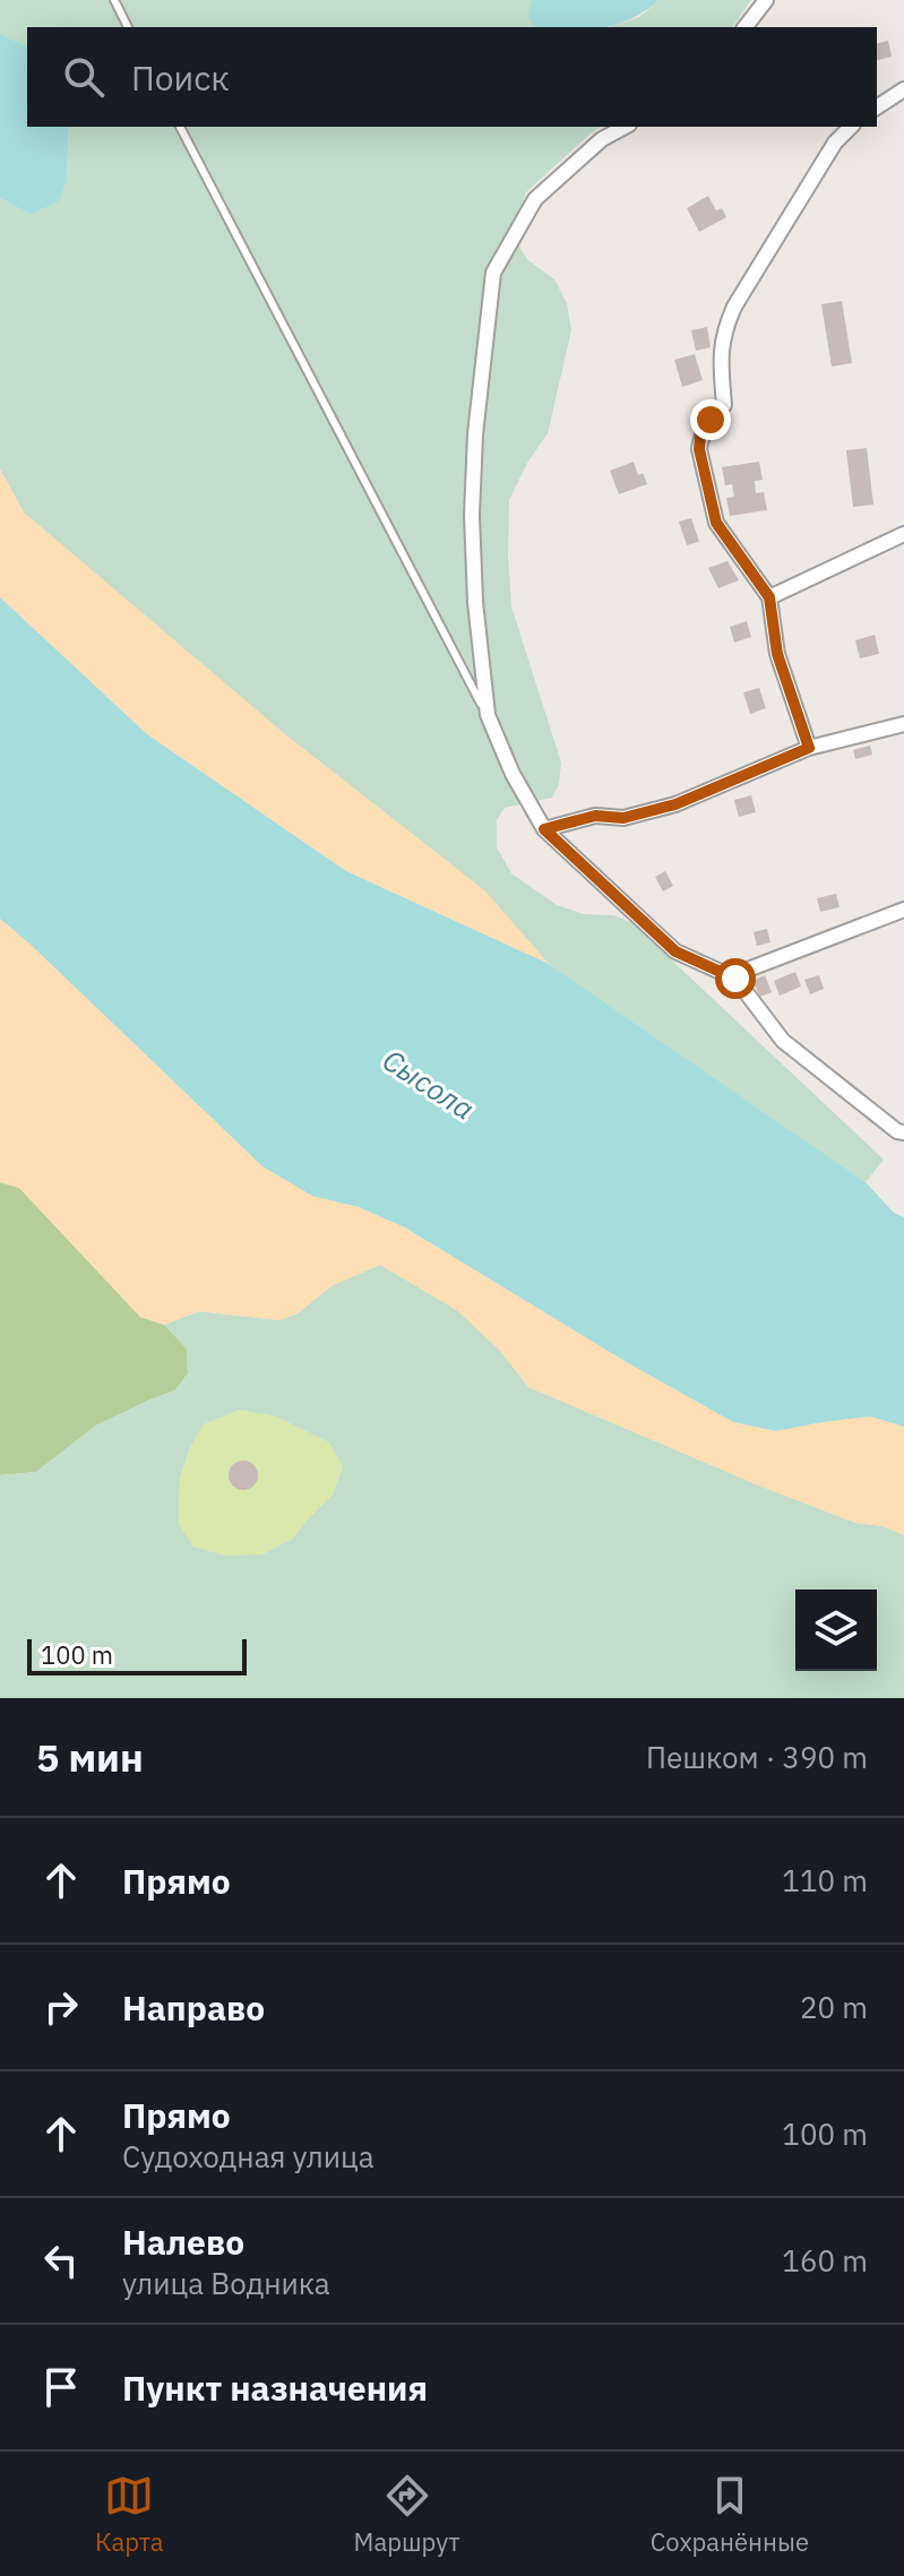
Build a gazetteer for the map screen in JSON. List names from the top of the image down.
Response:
{
  "water": ["Сысола"],
  "scale_bar": "100 m",
  "page": {
    "search": "Поиск",
    "scale": "100 m",
    "heading": ["5 мин", "Пешком · 390 m"],
    "list": [
      ["Прямо", "110 m"],
      ["Направо", "20 m"],
      ["Прямо", "Судоходная улица", "100 m"],
      ["Налево", "улица Водника", "160 m"],
      "Пункт назначения"
    ],
    "nav": ["Карта", "Маршрут", "Сохранённые"]
  }
}
